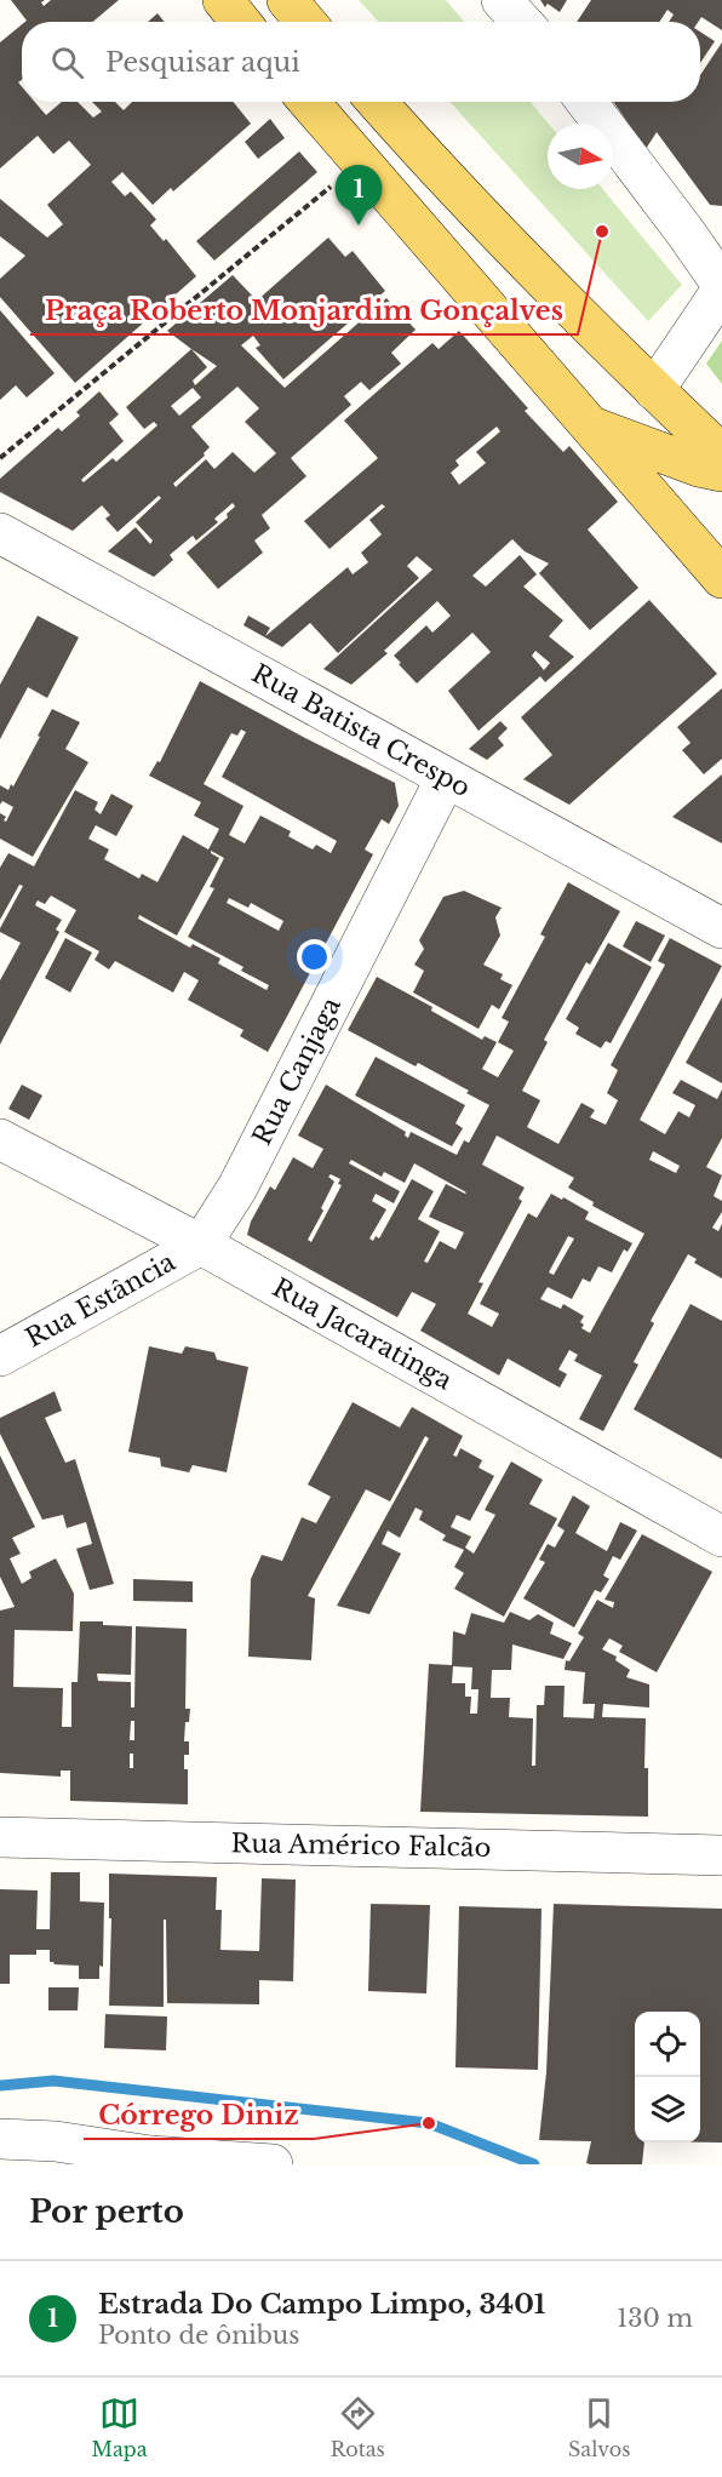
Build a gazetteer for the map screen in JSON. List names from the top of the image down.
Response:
{
  "streets": {
    "street": [
      "Rua Batista Crespo",
      "Rua Canjaga",
      "Rua Estância",
      "Rua Jacaratinga",
      "Rua Américo Falcão"
    ]
  },
  "crossings": [
    ["Rua Batista Crespo", "Rua Canjaga"],
    ["Rua Canjaga", "Rua Estância"],
    ["Rua Canjaga", "Rua Jacaratinga"],
    ["Rua Estância", "Rua Jacaratinga"]
  ],
  "places": ["Praça Roberto Monjardim Gonçalves", "Córrego Diniz"],
  "north": "right",
  "page": {
    "search": "Pesquisar aqui",
    "pins": "1",
    "heading": "Por perto",
    "list": [
      {
        "mark": "1",
        "name": "Estrada Do Campo Limpo, 3401",
        "note": "Ponto de ônibus",
        "value": "130 m"
      }
    ],
    "nav": ["Mapa", "Rotas", "Salvos"]
  }
}
